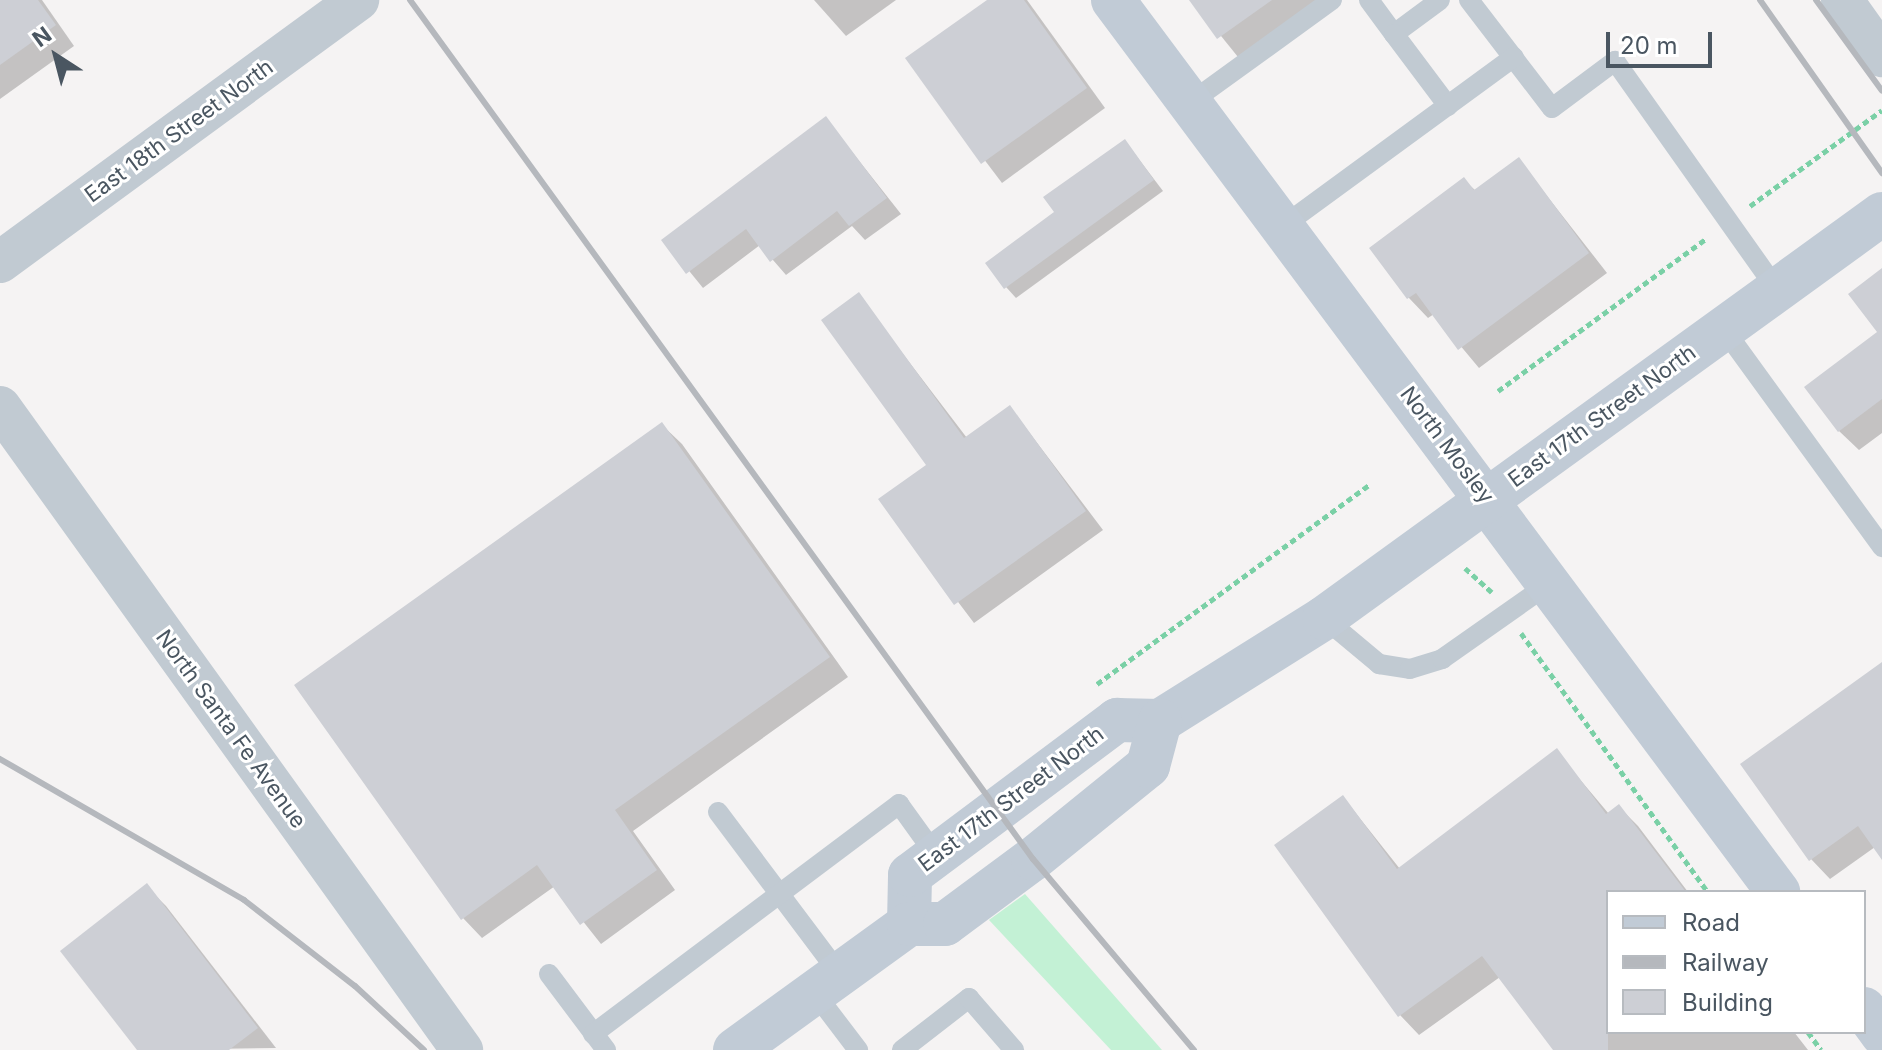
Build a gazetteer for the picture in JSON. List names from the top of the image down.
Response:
{
  "streets": {
    "street": [
      "East 18th Street North",
      "East 17th Street North",
      "North Mosley",
      "North Santa Fe Avenue"
    ]
  },
  "crossings": [
    ["East 17th Street North", "North Mosley"]
  ],
  "legend": ["Road", "Railway", "Building"],
  "scale_bar": "20 m",
  "north": "top left"
}
